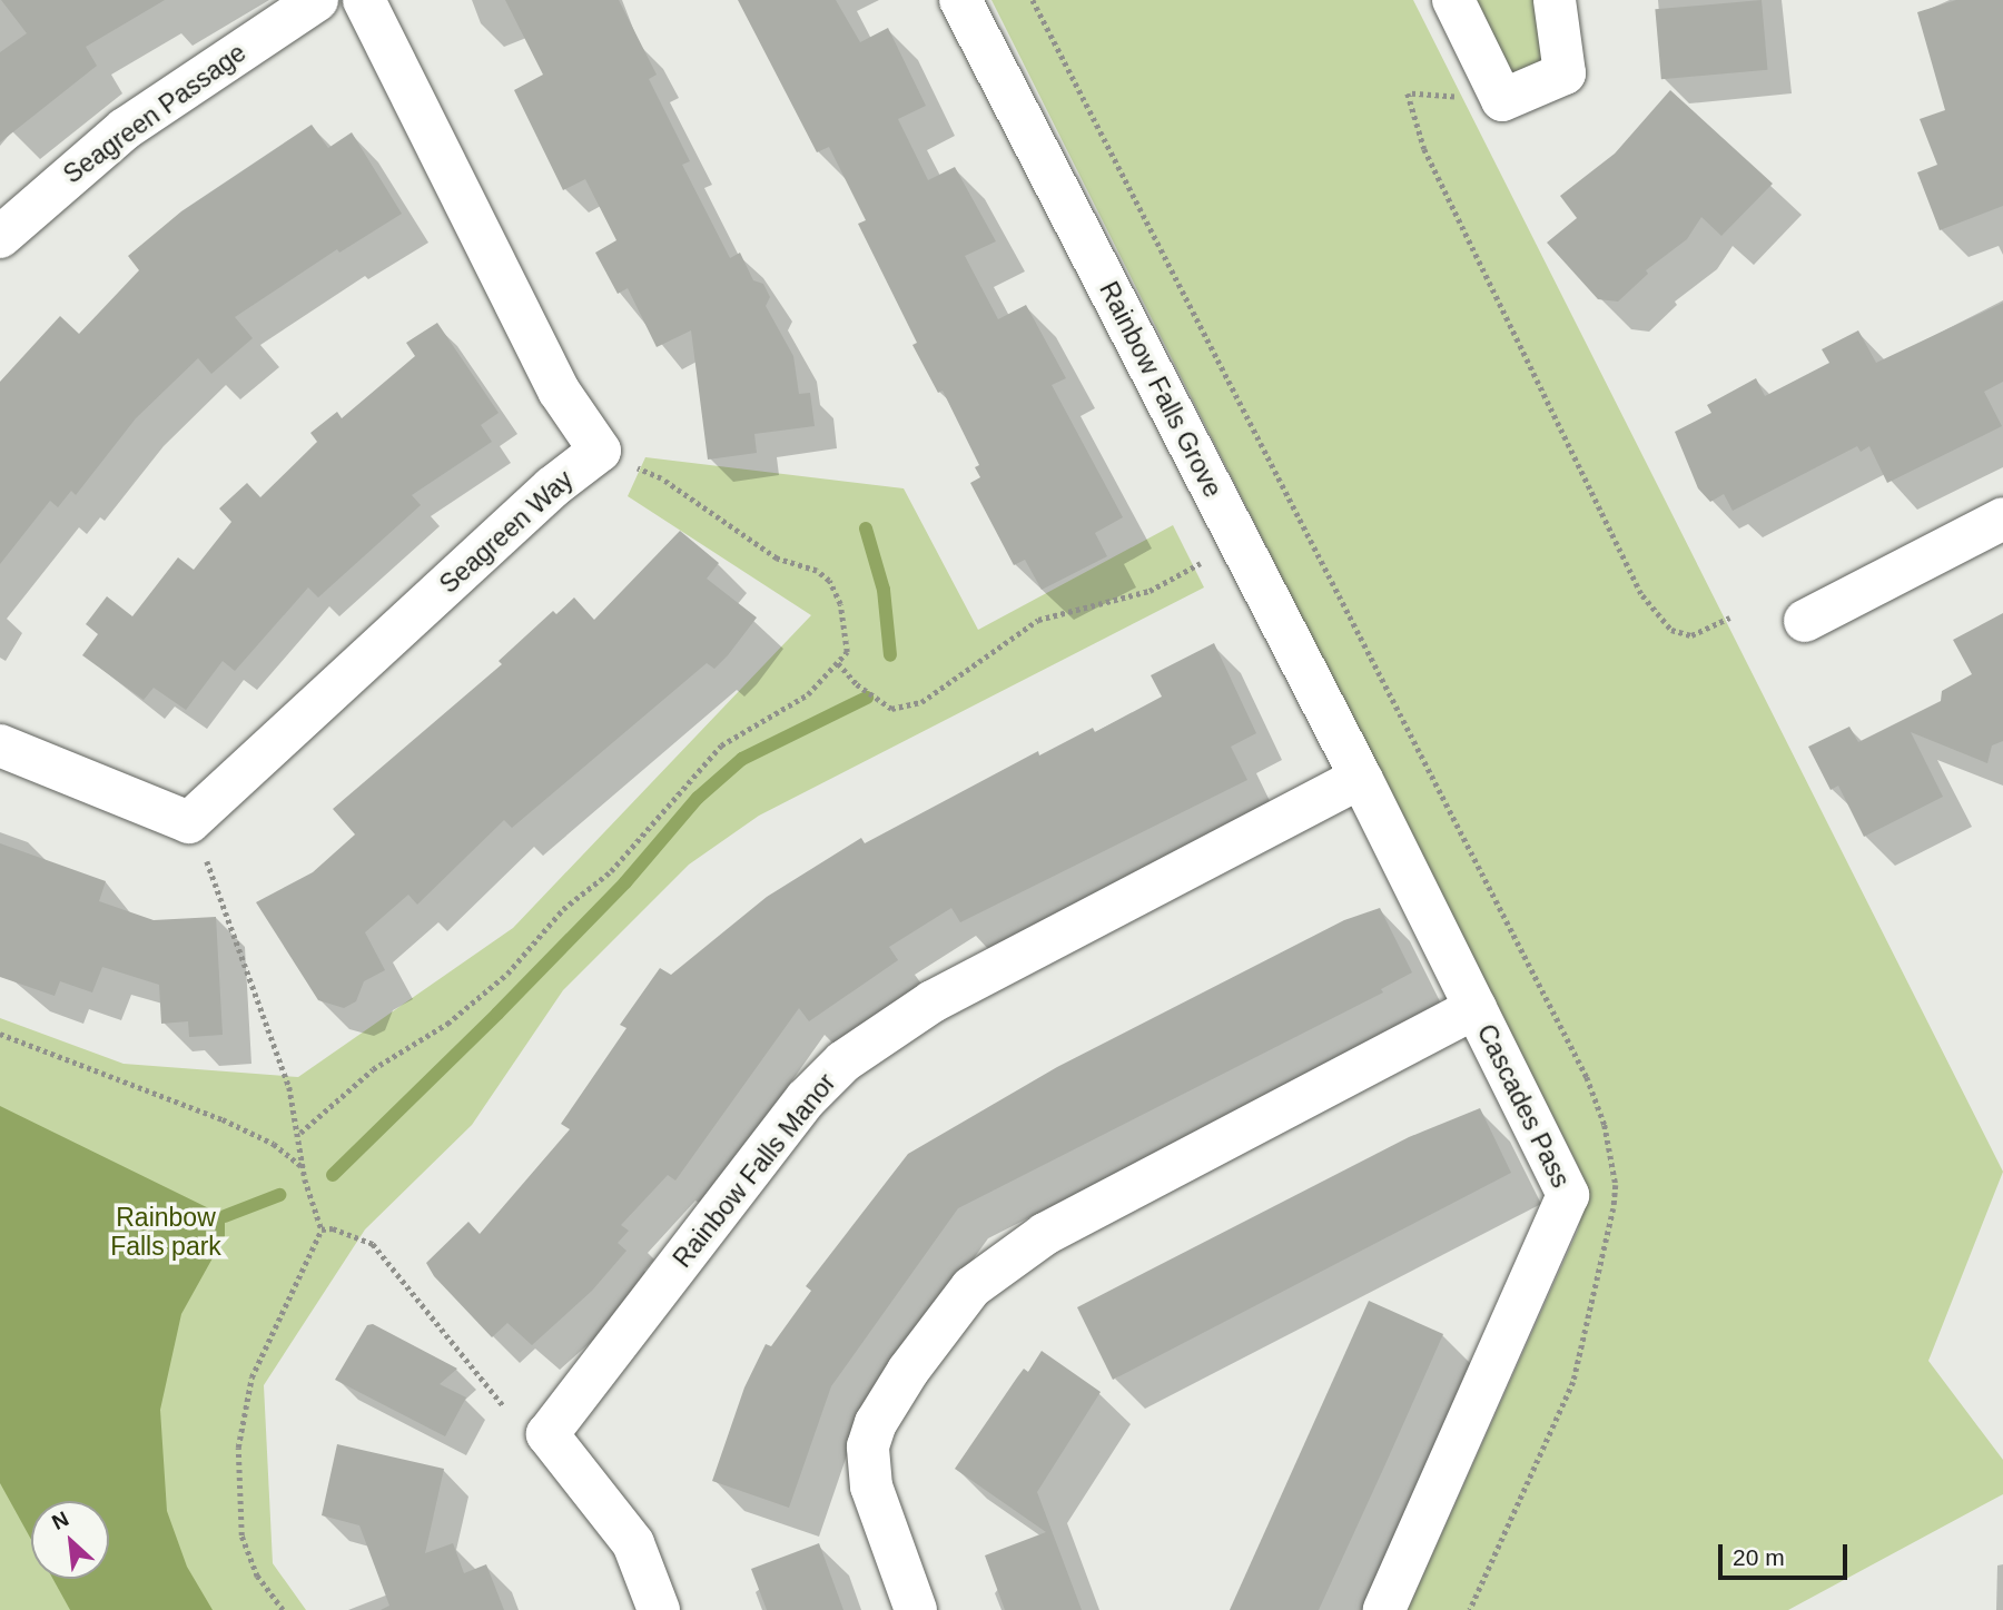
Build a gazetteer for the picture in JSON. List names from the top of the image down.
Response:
{
  "streets": {
    "street": [
      "Seagreen Passage",
      "Rainbow Falls Grove",
      "Seagreen Way",
      "Cascades Pass",
      "Rainbow Falls Manor"
    ]
  },
  "crossings": [
    ["Rainbow Falls Grove", "Cascades Pass"],
    ["Rainbow Falls Grove", "Rainbow Falls Manor"],
    ["Cascades Pass", "Rainbow Falls Manor"]
  ],
  "parks": ["Rainbow Falls park"],
  "scale_bar": "20 m",
  "north": "top left"
}
